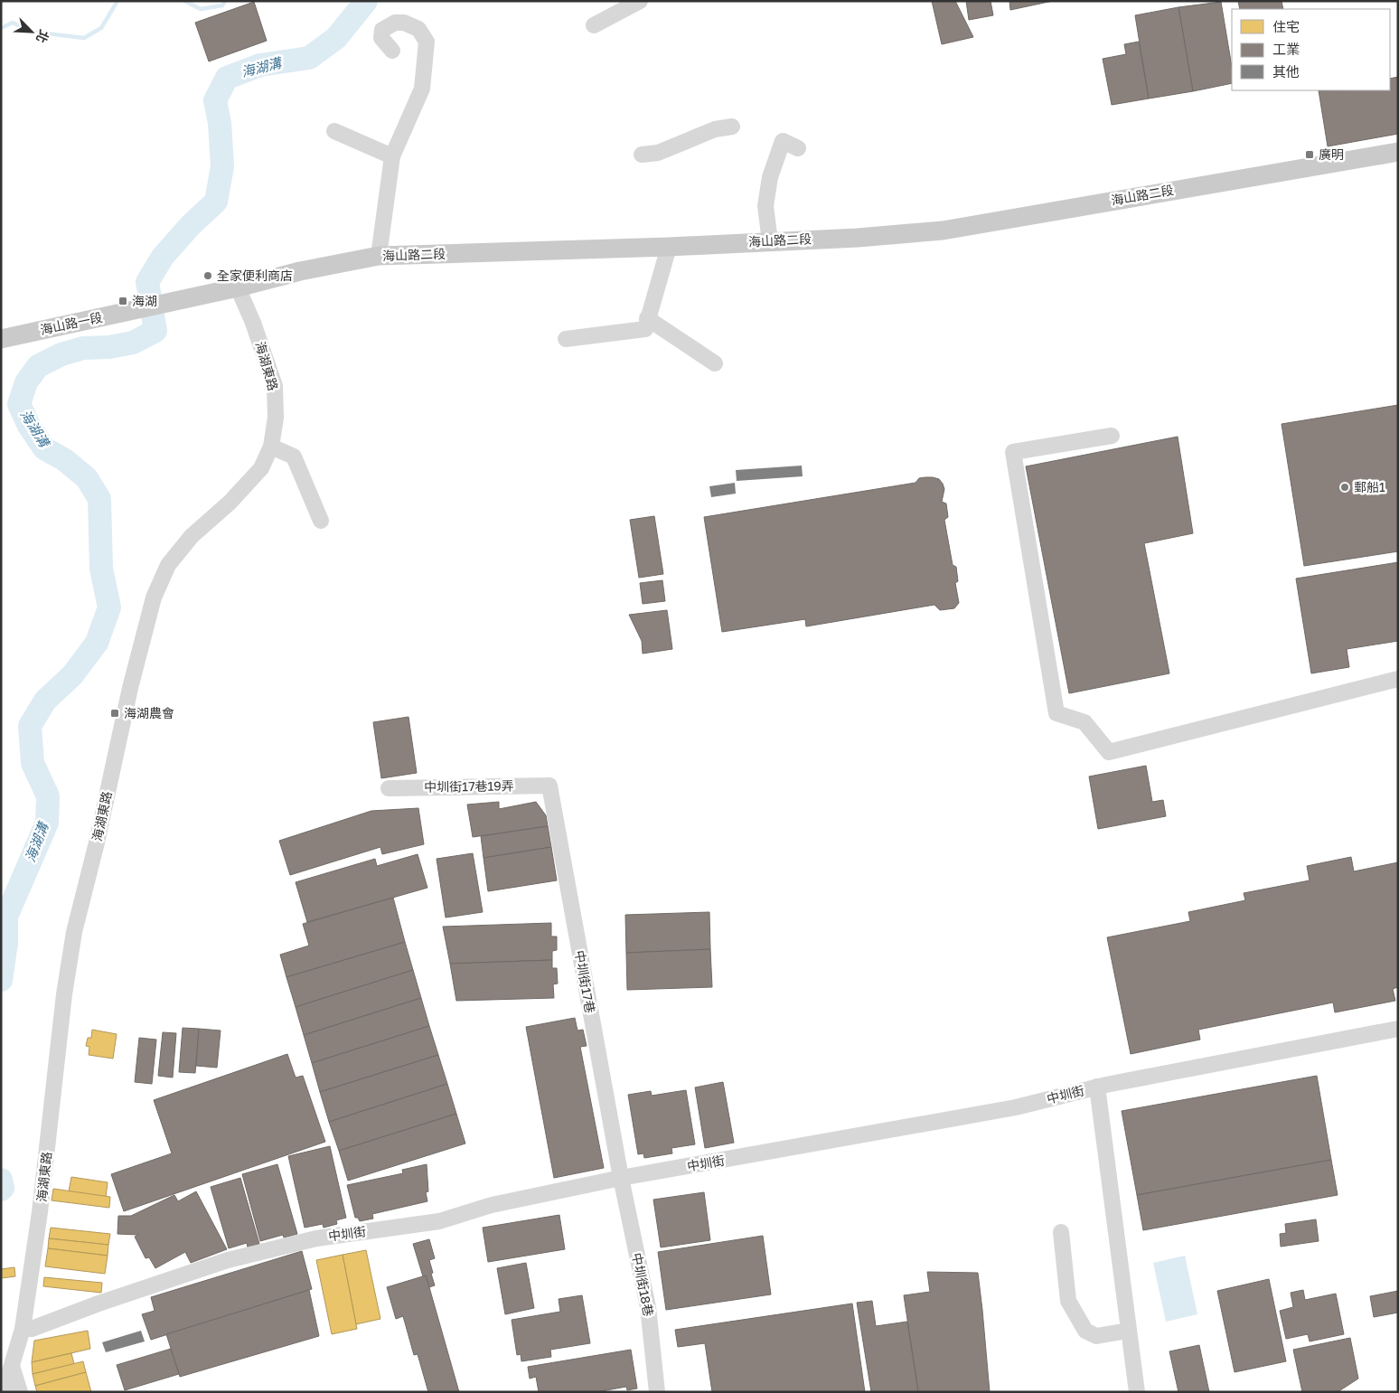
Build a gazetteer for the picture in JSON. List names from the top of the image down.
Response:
{
  "streets": {
    "main road": ["海山路二段", "海山路一段"],
    "street": [
      "海湖東路",
      "中圳街17巷19弄",
      "中圳街17巷",
      "中圳街",
      "中圳街18巷"
    ]
  },
  "crossings": [
    ["海山路二段", "海山路一段"],
    ["海山路二段", "海湖東路"],
    ["海湖東路", "中圳街"],
    ["中圳街17巷19弄", "中圳街17巷"],
    ["中圳街17巷", "中圳街"],
    ["中圳街17巷", "中圳街18巷"],
    ["中圳街", "中圳街18巷"]
  ],
  "water": ["海湖溝"],
  "places": {
    "transit": ["廣明", "海湖", "海湖農會"],
    "other": ["全家便利商店", "郵船1"]
  },
  "legend": ["住宅", "工業", "其他"],
  "north": "bottom right"
}
